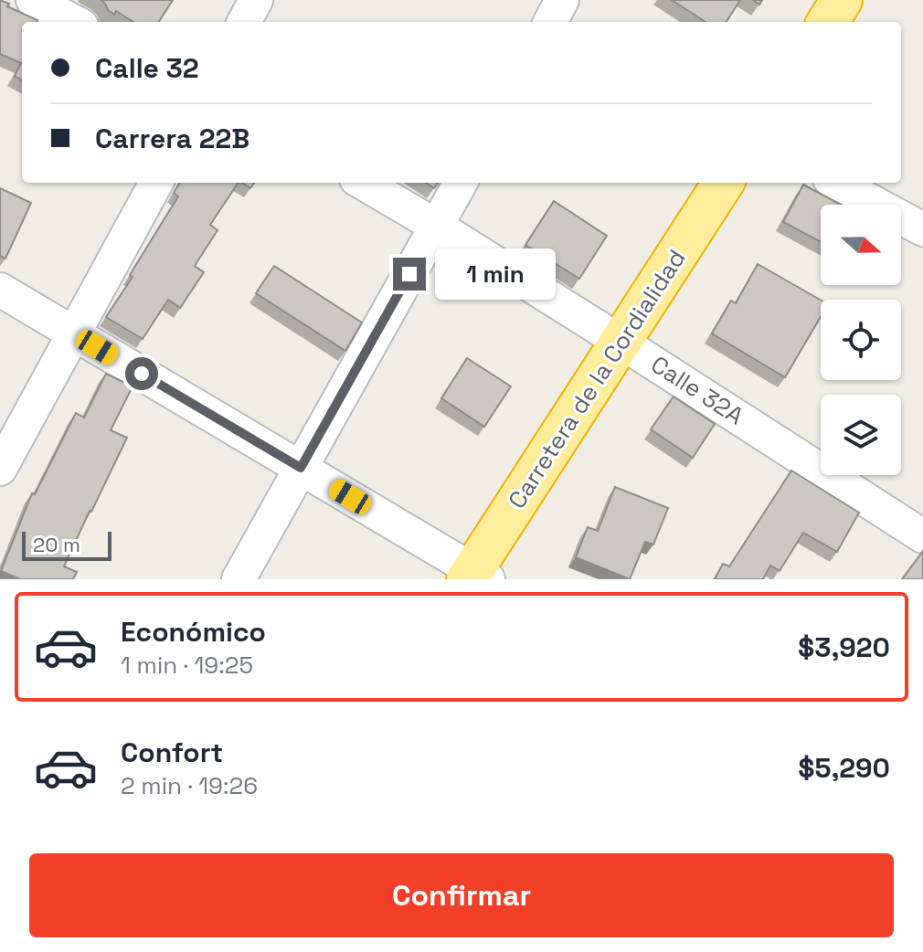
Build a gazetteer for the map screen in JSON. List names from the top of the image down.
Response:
{
  "streets": {
    "highway": ["Carretera de la Cordialidad"],
    "street": ["Calle 32A"]
  },
  "crossings": [
    ["Carretera de la Cordialidad", "Calle 32A"]
  ],
  "scale_bar": "20 m",
  "north": "right",
  "page": {
    "banner": ["Calle 32", "Carrera 22B"],
    "bubble": "1 min",
    "scale": "20 m",
    "list": [
      {
        "name": "Económico",
        "note": "1 min · 19:25",
        "value": "$3,920"
      },
      {
        "name": "Confort",
        "note": "2 min · 19:26",
        "value": "$5,290"
      }
    ],
    "buttons": "Confirmar"
  }
}
